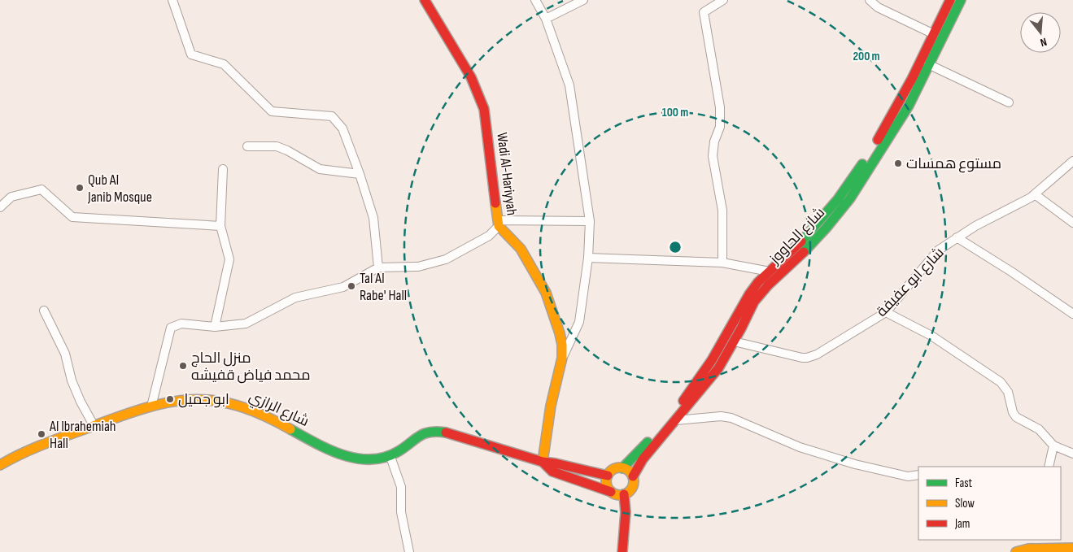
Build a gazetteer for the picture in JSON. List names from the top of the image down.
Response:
{
  "streets": {
    "main road": ["Wadi Al-Hariyyah", "شارع الحاووز", "شارع الرازي"],
    "street": ["شارع ابو عفيفة"]
  },
  "crossings": [
    ["Wadi Al-Hariyyah", "شارع الرازي"],
    ["شارع الحاووز", "شارع ابو عفيفة"],
    ["شارع الحاووز", "شارع الرازي"]
  ],
  "places": [
    "مستوع همسات",
    "Qub Al Janib Mosque",
    "Tal Al Rabe' Hall",
    "منزل الحاج محمد فياض قفيشه",
    "ابو جميل",
    "Al Ibrahemiah Hall"
  ],
  "legend": ["Fast", "Slow", "Jam"],
  "north": "bottom",
  "rings": ["200 m", "100 m"]
}
